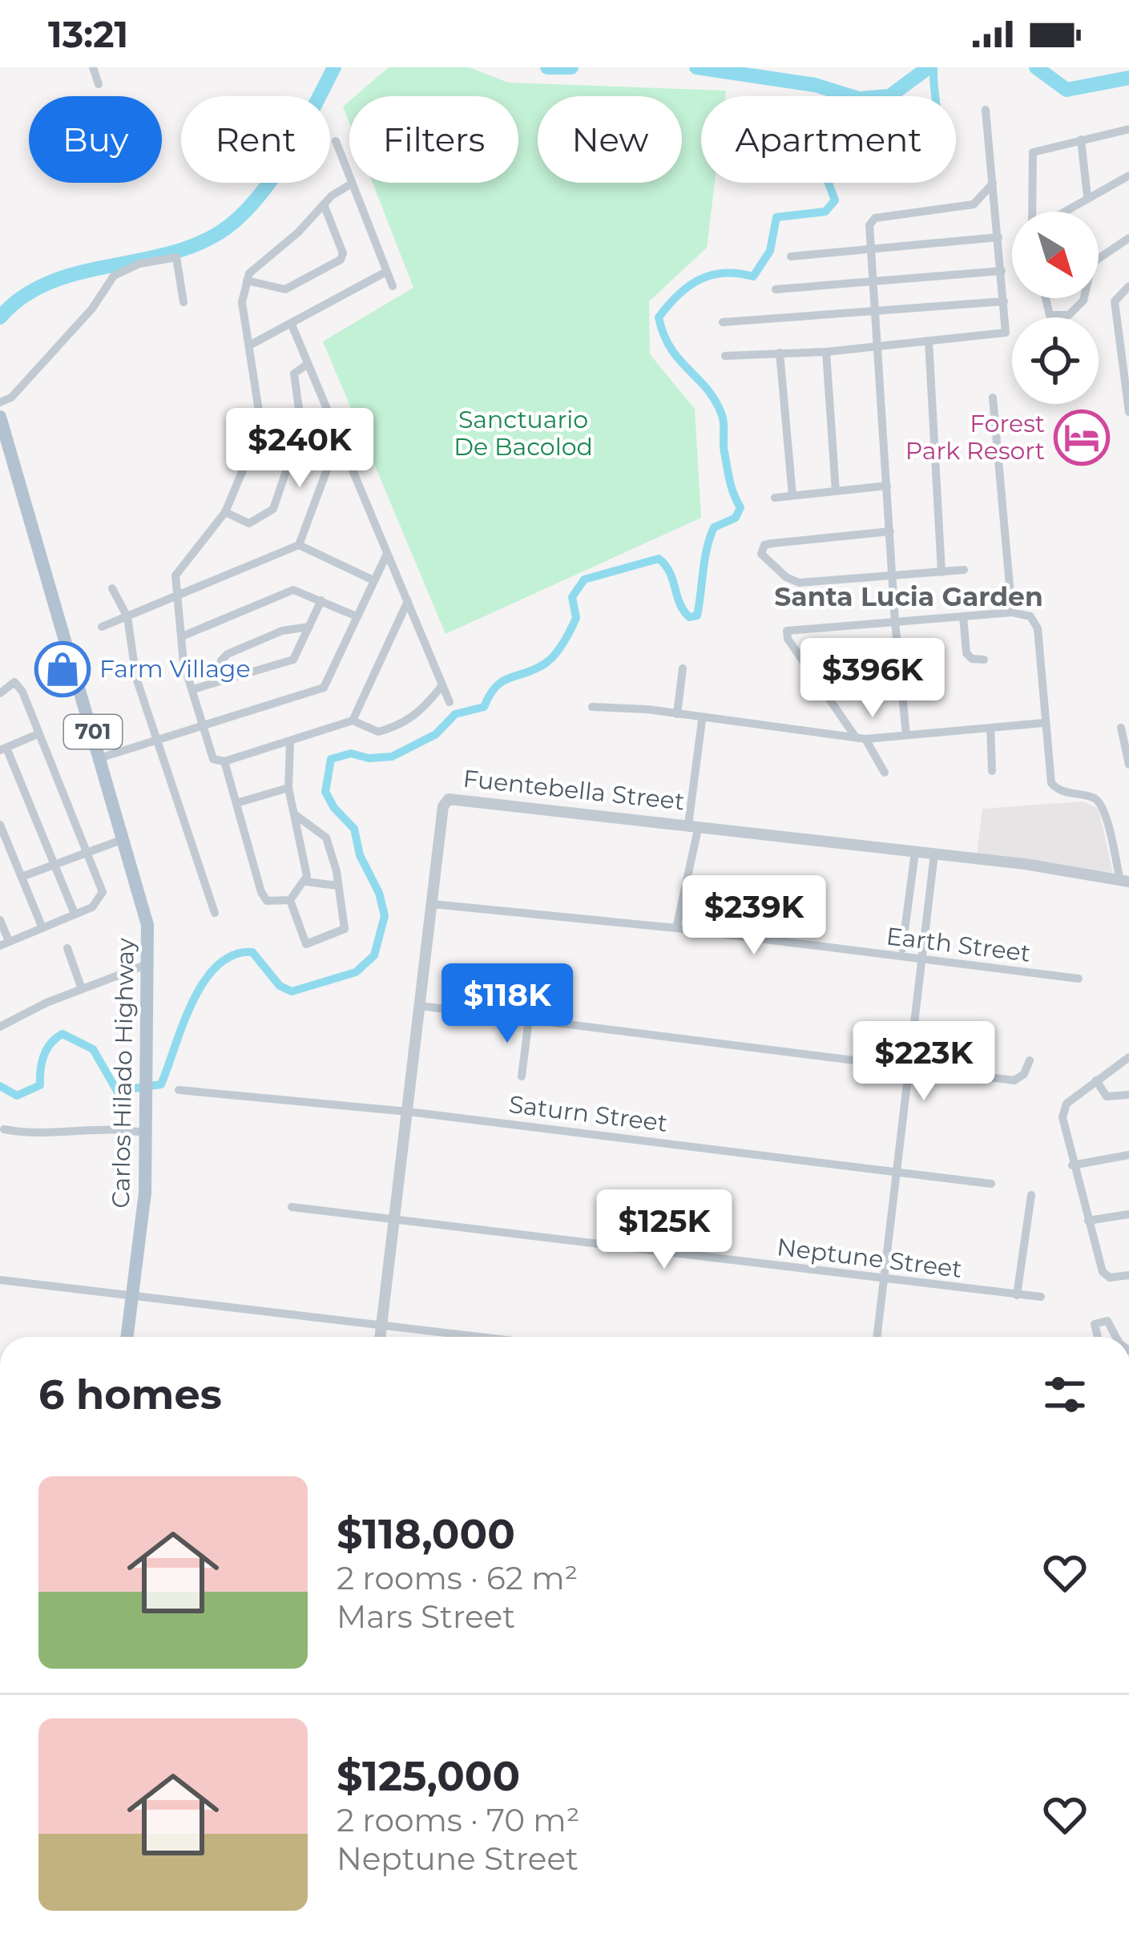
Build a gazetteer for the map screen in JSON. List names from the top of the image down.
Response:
{
  "streets": {
    "main road": ["701", "Carlos Hilado Highway"],
    "street": [
      "Fuentebella Street",
      "Earth Street",
      "Saturn Street",
      "Neptune Street"
    ]
  },
  "crossings": [
    ["Fuentebella Street", "Earth Street"],
    ["Fuentebella Street", "Saturn Street"],
    ["Fuentebella Street", "Neptune Street"]
  ],
  "districts": ["Santa Lucia Garden"],
  "parks": ["Sanctuario De Bacolod"],
  "places": {
    "hotel": ["Forest Park Resort"],
    "shop": ["Farm Village"]
  },
  "north": "bottom right",
  "page": {
    "status": "13:21",
    "chip": [
      "Buy",
      "Rent",
      "Filters",
      "New",
      "Apartment"
    ],
    "price": [
      "$240K",
      "$396K",
      "$239K",
      "$118K",
      "$223K",
      "$125K"
    ],
    "heading": "6 homes",
    "list": [
      {
        "name": "$118,000",
        "note": "2 rooms · 62 m² · Mars Street"
      },
      {
        "name": "$125,000",
        "note": "2 rooms · 70 m² · Neptune Street"
      }
    ]
  }
}
